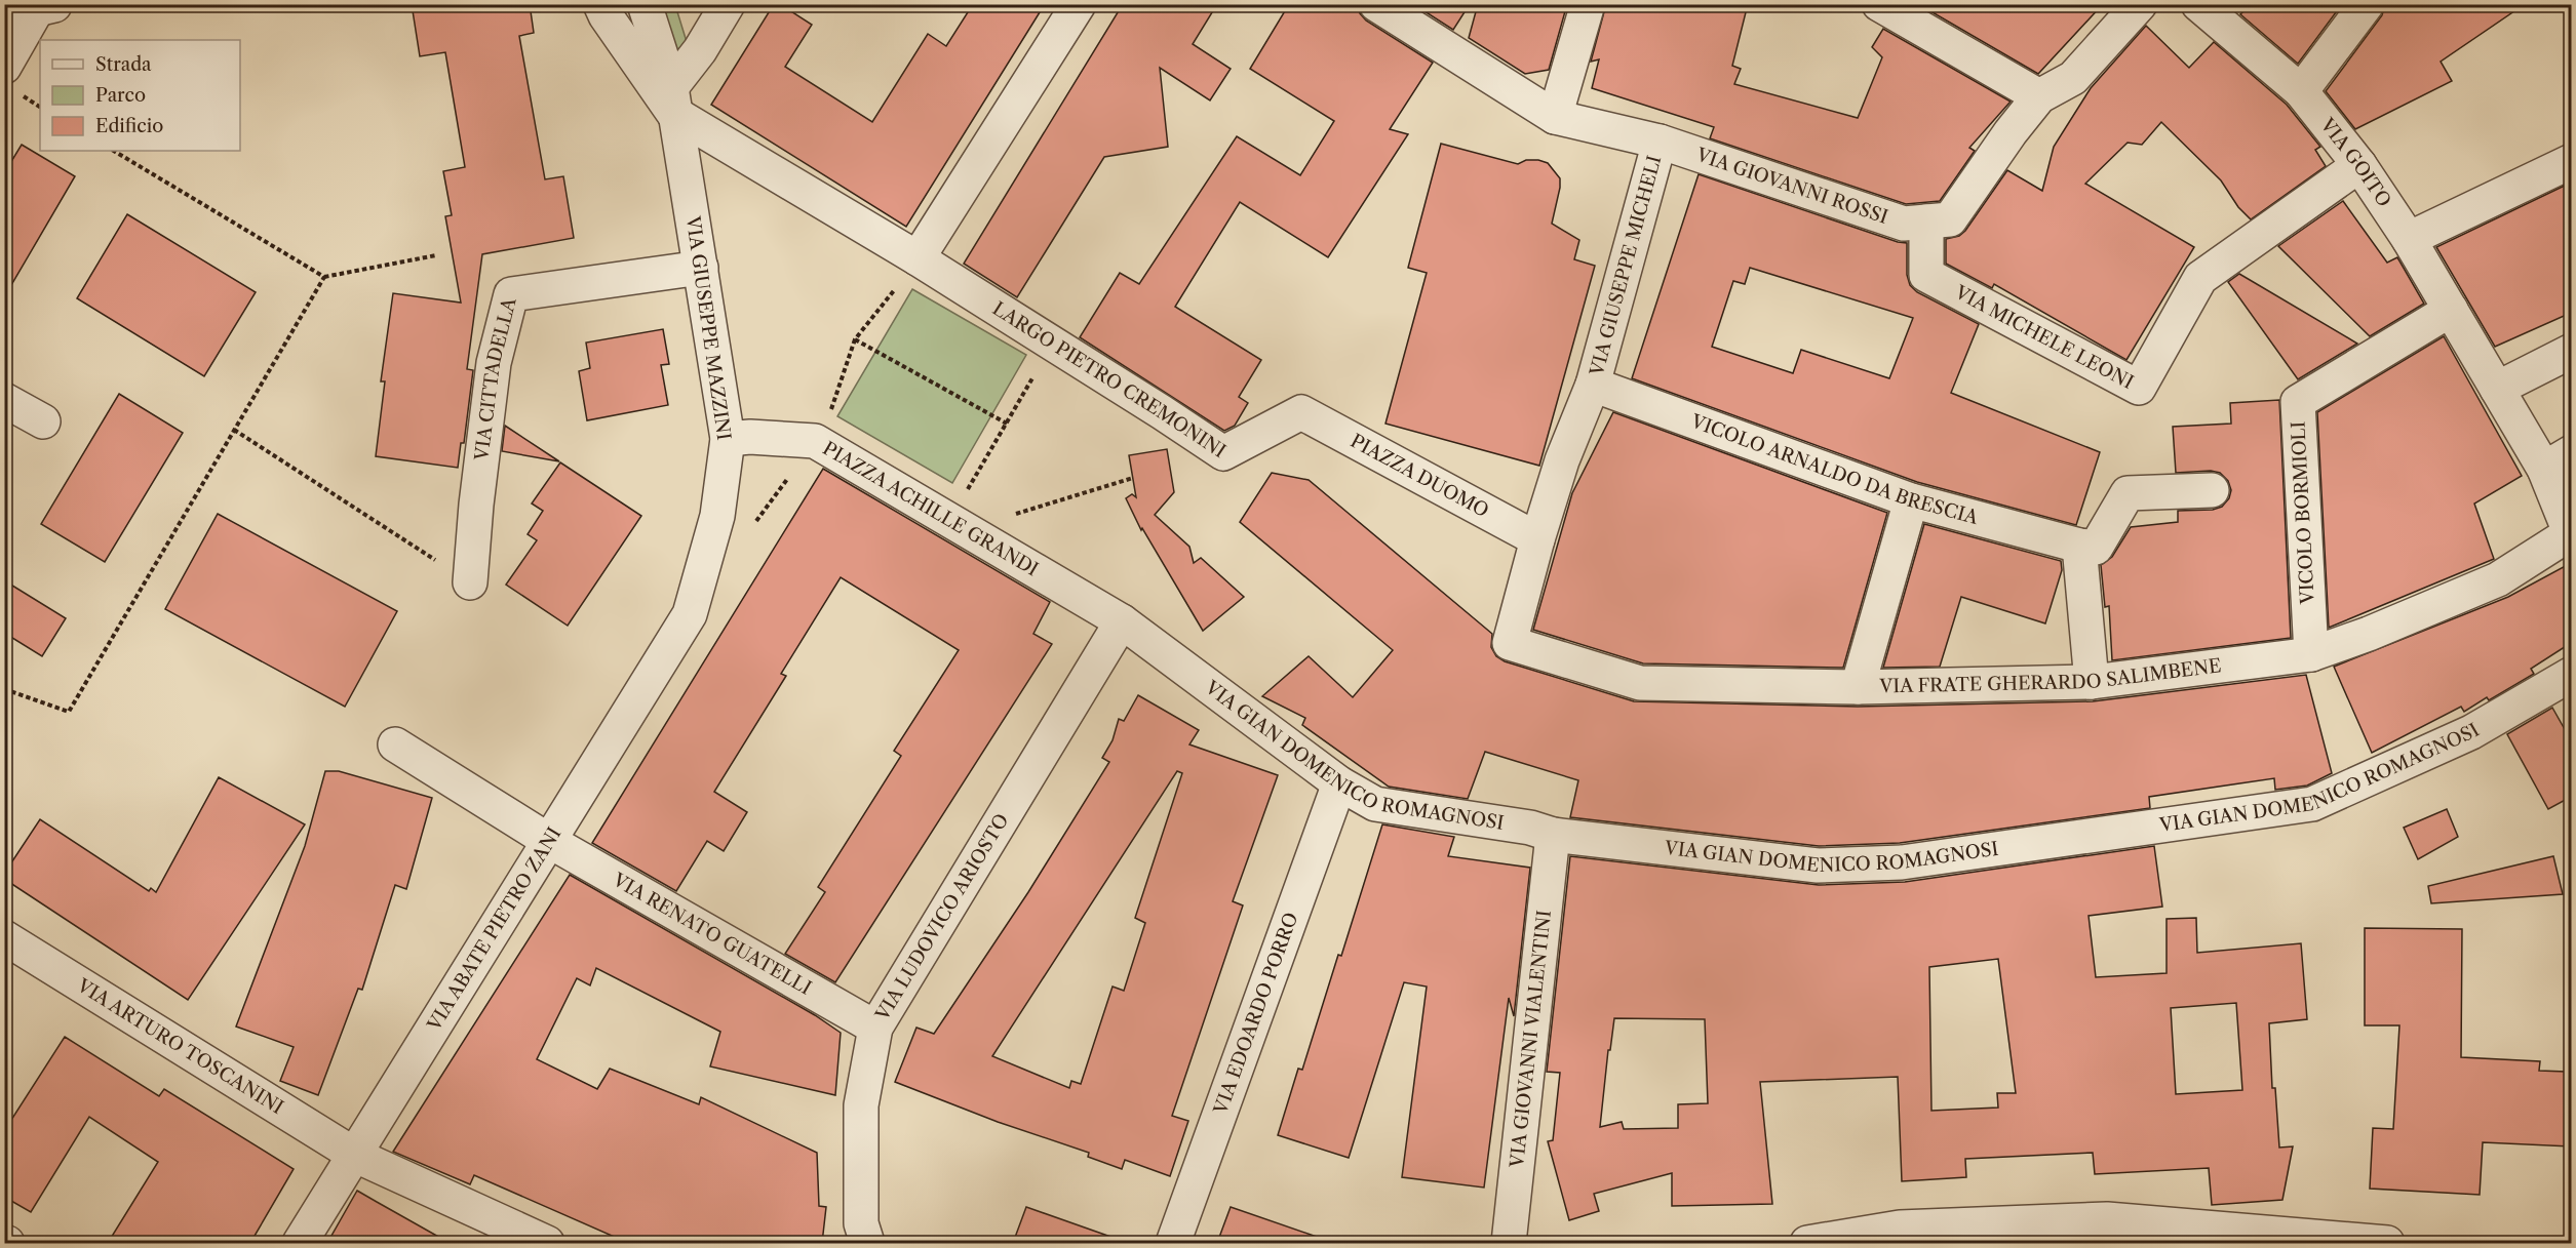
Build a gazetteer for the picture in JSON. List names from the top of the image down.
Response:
{
  "streets": {
    "street": [
      "VIA GOITO",
      "VIA GIOVANNI ROSSI",
      "VIA GIUSEPPE MICHELI",
      "VIA GIUSEPPE MAZZINI",
      "VIA MICHELE LEONI",
      "LARGO PIETRO CREMONINI",
      "VIA CITTADELLA",
      "VICOLO ARNALDO DA BRESCIA",
      "PIAZZA DUOMO",
      "PIAZZA ACHILLE GRANDI",
      "VICOLO BORMIOLI",
      "VIA FRATE GHERARDO SALIMBENE",
      "VIA GIAN DOMENICO ROMAGNOSI",
      "VIA LUDOVICO ARIOSTO",
      "VIA ABATE PIETRO ZANI",
      "VIA RENATO GUATELLI",
      "VIA EDOARDO PORRO",
      "VIA GIOVANNI VIALENTINI",
      "VIA ARTURO TOSCANINI"
    ]
  },
  "crossings": [
    ["VIA GOITO", "VIA MICHELE LEONI"],
    ["VIA GOITO", "VICOLO BORMIOLI"],
    ["VIA GOITO", "VIA FRATE GHERARDO SALIMBENE"],
    ["VIA GIOVANNI ROSSI", "VIA GIUSEPPE MICHELI"],
    ["VIA GIOVANNI ROSSI", "VIA MICHELE LEONI"],
    ["VIA GIUSEPPE MICHELI", "VICOLO ARNALDO DA BRESCIA"],
    ["VIA GIUSEPPE MICHELI", "PIAZZA DUOMO"],
    ["VIA GIUSEPPE MICHELI", "VIA FRATE GHERARDO SALIMBENE"],
    ["VIA GIUSEPPE MAZZINI", "LARGO PIETRO CREMONINI"],
    ["VIA GIUSEPPE MAZZINI", "VIA CITTADELLA"],
    ["VIA GIUSEPPE MAZZINI", "PIAZZA ACHILLE GRANDI"],
    ["VIA GIUSEPPE MAZZINI", "VIA ABATE PIETRO ZANI"],
    ["LARGO PIETRO CREMONINI", "PIAZZA DUOMO"],
    ["PIAZZA DUOMO", "VIA FRATE GHERARDO SALIMBENE"],
    ["PIAZZA ACHILLE GRANDI", "VIA GIAN DOMENICO ROMAGNOSI"],
    ["PIAZZA ACHILLE GRANDI", "VIA LUDOVICO ARIOSTO"],
    ["VICOLO BORMIOLI", "VIA FRATE GHERARDO SALIMBENE"],
    ["VIA GIAN DOMENICO ROMAGNOSI", "VIA LUDOVICO ARIOSTO"],
    ["VIA GIAN DOMENICO ROMAGNOSI", "VIA EDOARDO PORRO"],
    ["VIA GIAN DOMENICO ROMAGNOSI", "VIA GIOVANNI VIALENTINI"],
    ["VIA LUDOVICO ARIOSTO", "VIA RENATO GUATELLI"],
    ["VIA ABATE PIETRO ZANI", "VIA RENATO GUATELLI"],
    ["VIA ABATE PIETRO ZANI", "VIA ARTURO TOSCANINI"]
  ],
  "legend": ["Strada", "Parco", "Edificio"]
}
